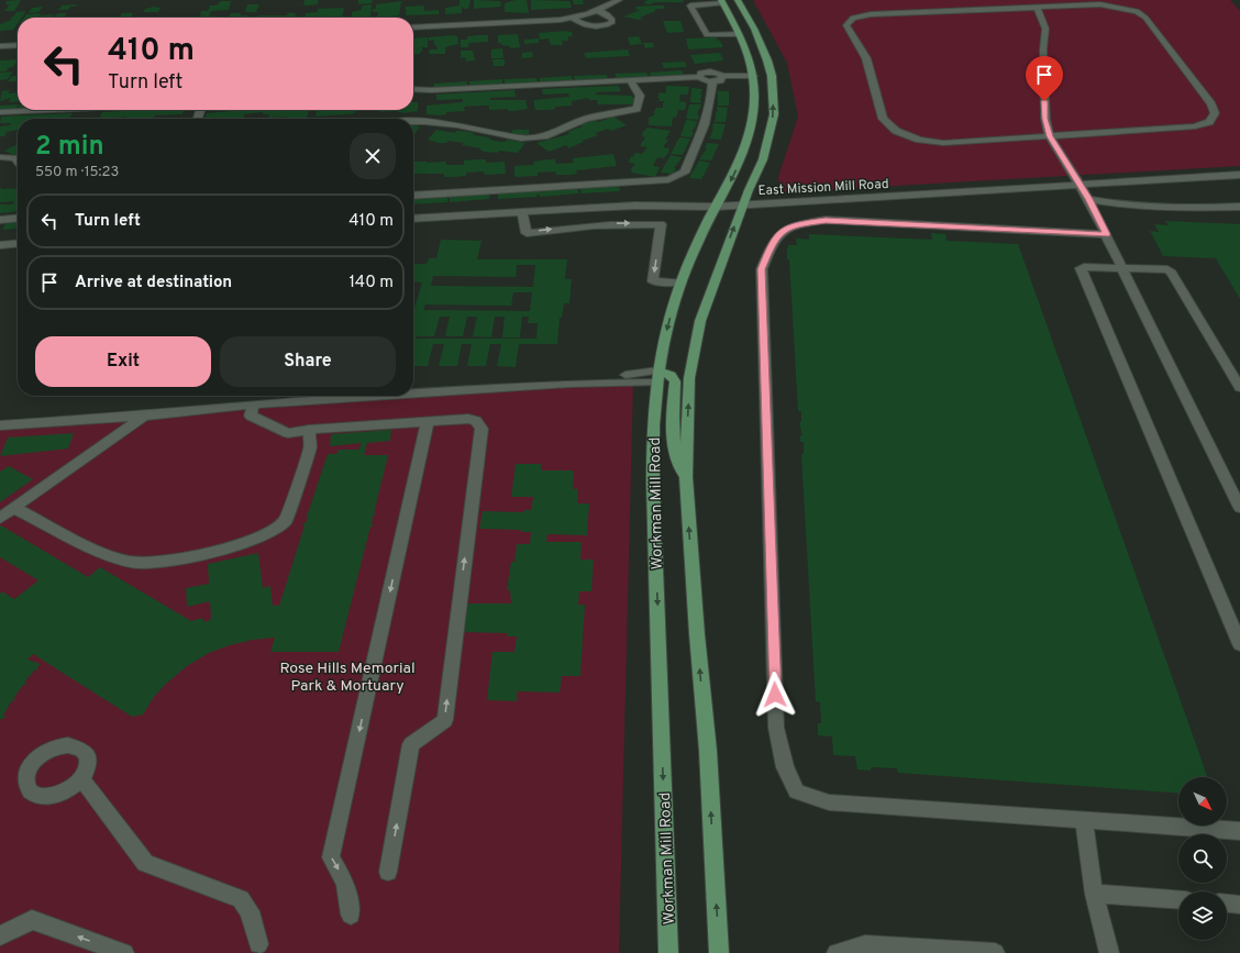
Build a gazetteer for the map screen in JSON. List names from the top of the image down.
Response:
{
  "streets": {
    "main road": ["Workman Mill Road"],
    "street": ["East Mission Mill Road"]
  },
  "crossings": [
    ["East Mission Mill Road", "Workman Mill Road"]
  ],
  "parks": ["Rose Hills Memorial Park & Mortuary"],
  "north": "bottom right",
  "page": {
    "turn": ["410 m", "Turn left"],
    "heading": ["2 min", "550 m · 15:23"],
    "list": [
      {
        "name": "Turn left",
        "value": "410 m"
      },
      {
        "name": "Arrive at destination",
        "value": "140 m"
      }
    ],
    "buttons": ["Exit", "Share"]
  }
}
